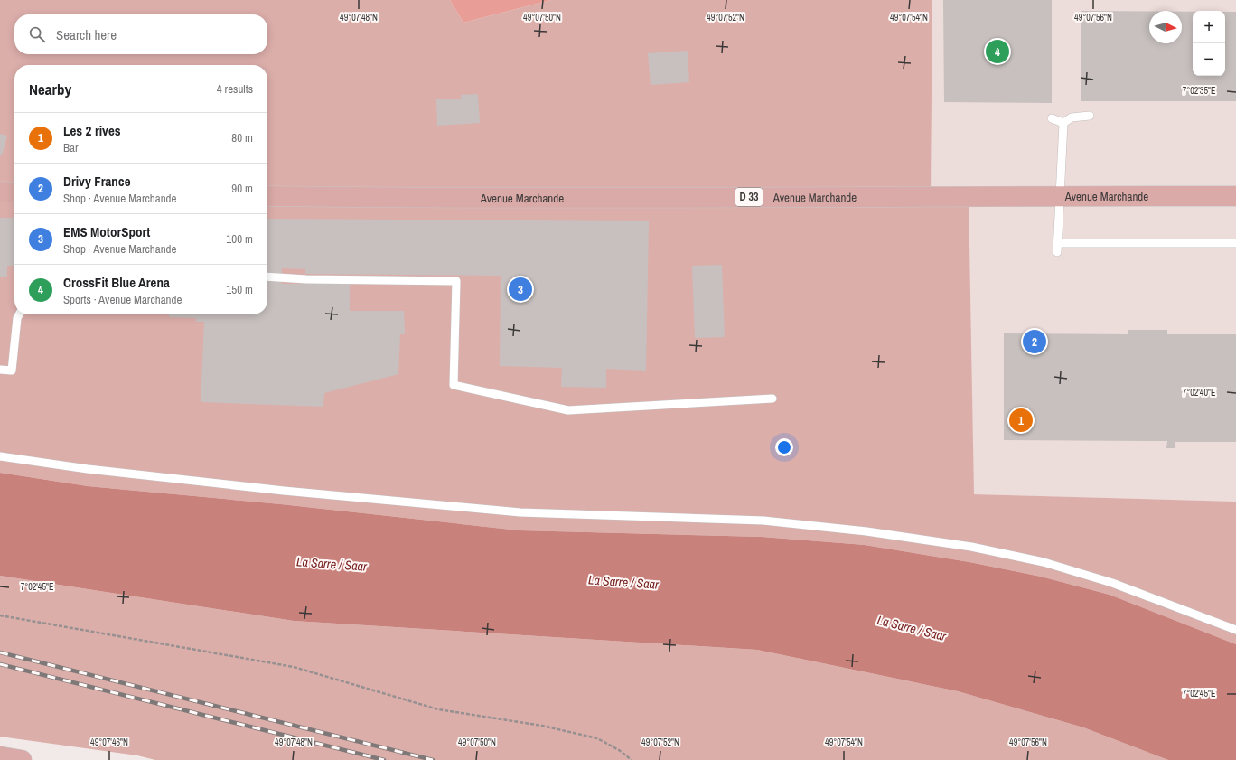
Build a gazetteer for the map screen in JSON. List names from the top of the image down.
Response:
{
  "streets": {
    "main road": ["Avenue Marchande", "D 33"]
  },
  "water": ["La Sarre / Saar"],
  "north": "right",
  "page": {
    "map_buttons": ["+", "−"],
    "search": "Search here",
    "pins": [
      "4",
      "3",
      "2",
      "1"
    ],
    "heading": ["Nearby", "4 results"],
    "list": [
      {
        "mark": "1",
        "name": "Les 2 rives",
        "note": "Bar",
        "value": "80 m"
      },
      {
        "mark": "2",
        "name": "Drivy France",
        "note": "Shop · Avenue Marchande",
        "value": "90 m"
      },
      {
        "mark": "3",
        "name": "EMS MotorSport",
        "note": "Shop · Avenue Marchande",
        "value": "100 m"
      },
      {
        "mark": "4",
        "name": "CrossFit Blue Arena",
        "note": "Sports · Avenue Marchande",
        "value": "150 m"
      }
    ]
  },
  "coordinates": [
    "49°07'48\"N",
    "49°07'50\"N",
    "49°07'52\"N",
    "49°07'54\"N",
    "49°07'56\"N",
    "7°02'35\"E",
    "7°02'40\"E",
    "7°02'45\"E",
    "49°07'46\"N"
  ]
}
